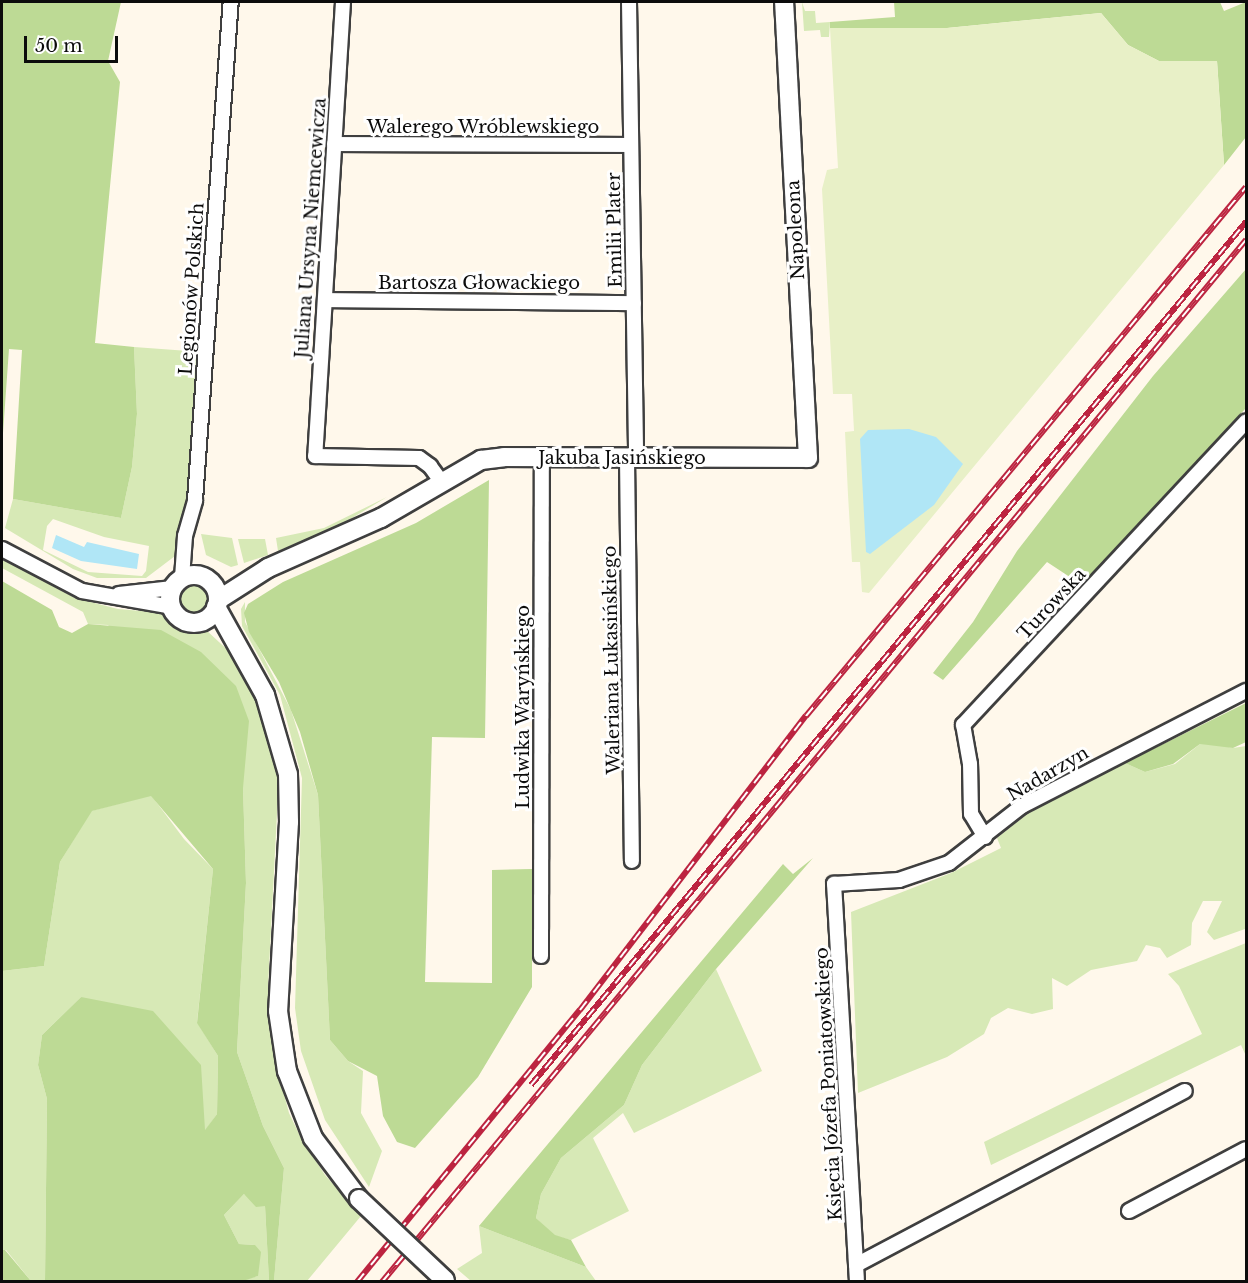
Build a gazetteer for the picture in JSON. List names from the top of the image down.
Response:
{
  "streets": {
    "street": [
      "Walerego Wróblewskiego",
      "Juliana Ursyna Niemcewicza",
      "Emilii Plater",
      "Napoleona",
      "Bartosza Głowackiego",
      "Legionów Polskich",
      "Jakuba Jasińskiego",
      "Turowska",
      "Waleriana Łukasińskiego",
      "Ludwika Waryńskiego",
      "Nadarzyn",
      "Księcia Józefa Poniatowskiego"
    ]
  },
  "crossings": [
    ["Walerego Wróblewskiego", "Juliana Ursyna Niemcewicza"],
    ["Walerego Wróblewskiego", "Emilii Plater"],
    ["Juliana Ursyna Niemcewicza", "Bartosza Głowackiego"],
    ["Juliana Ursyna Niemcewicza", "Jakuba Jasińskiego"],
    ["Emilii Plater", "Bartosza Głowackiego"],
    ["Emilii Plater", "Jakuba Jasińskiego"],
    ["Emilii Plater", "Waleriana Łukasińskiego"],
    ["Napoleona", "Jakuba Jasińskiego"],
    ["Legionów Polskich", "Jakuba Jasińskiego"],
    ["Jakuba Jasińskiego", "Waleriana Łukasińskiego"],
    ["Jakuba Jasińskiego", "Ludwika Waryńskiego"],
    ["Turowska", "Nadarzyn"],
    ["Nadarzyn", "Księcia Józefa Poniatowskiego"]
  ],
  "scale_bar": "50 m"
}
